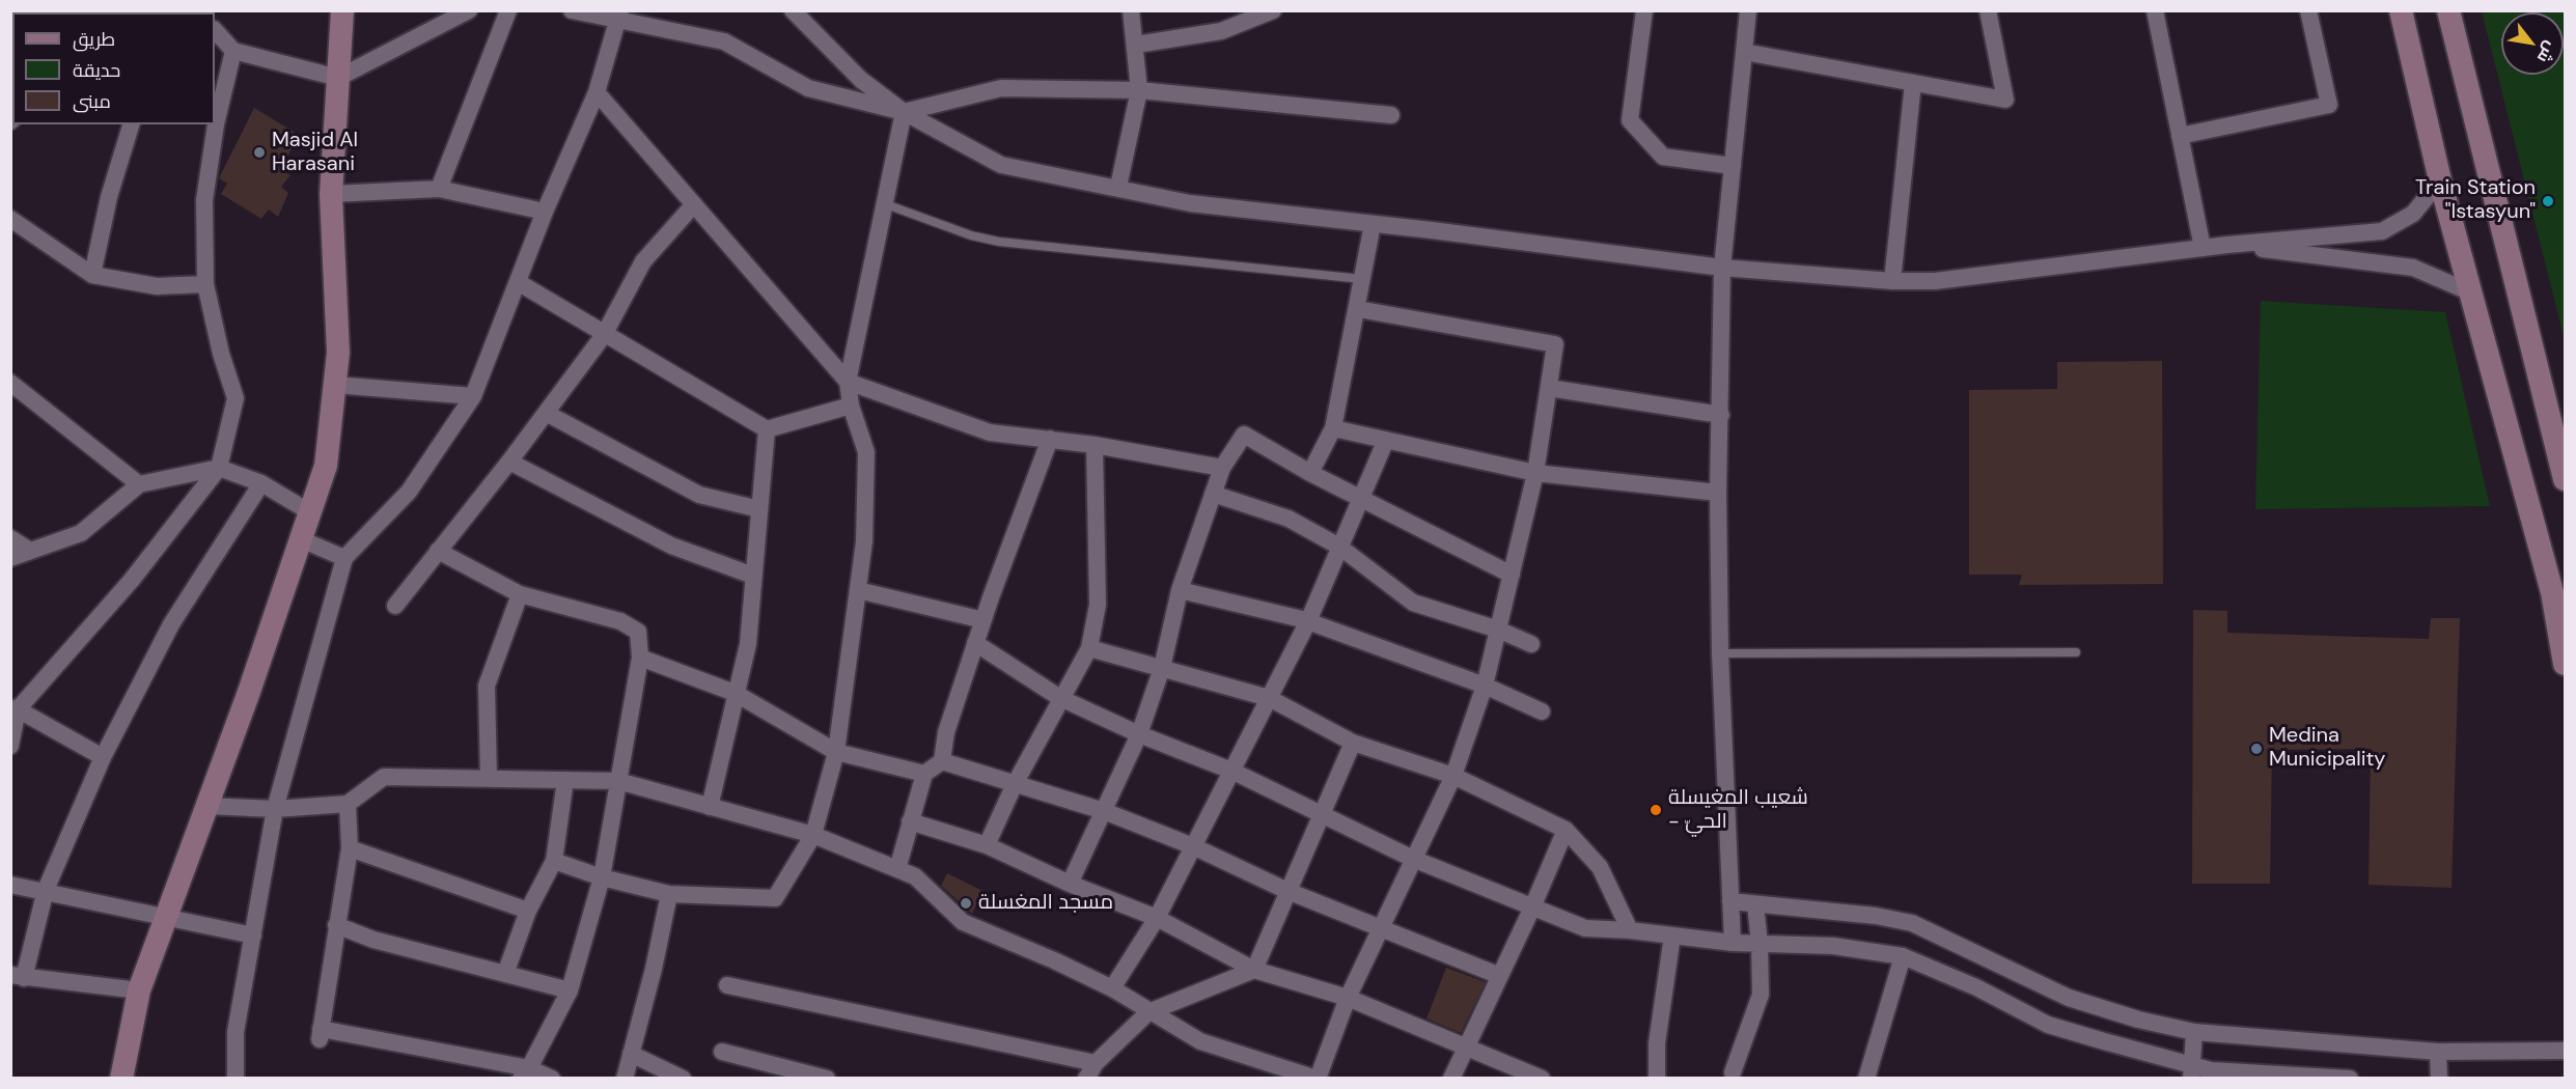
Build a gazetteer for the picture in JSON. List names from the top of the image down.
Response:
{
  "places": [
    "Masjid Al Harasani",
    "Train Station \"Istasyun\"",
    "Medina Municipality",
    "شعيب المغيسلة - الحيّ",
    "مسجد المغسلة"
  ],
  "legend": ["طريق", "حديقة", "مبنى"],
  "north": "bottom right"
}
